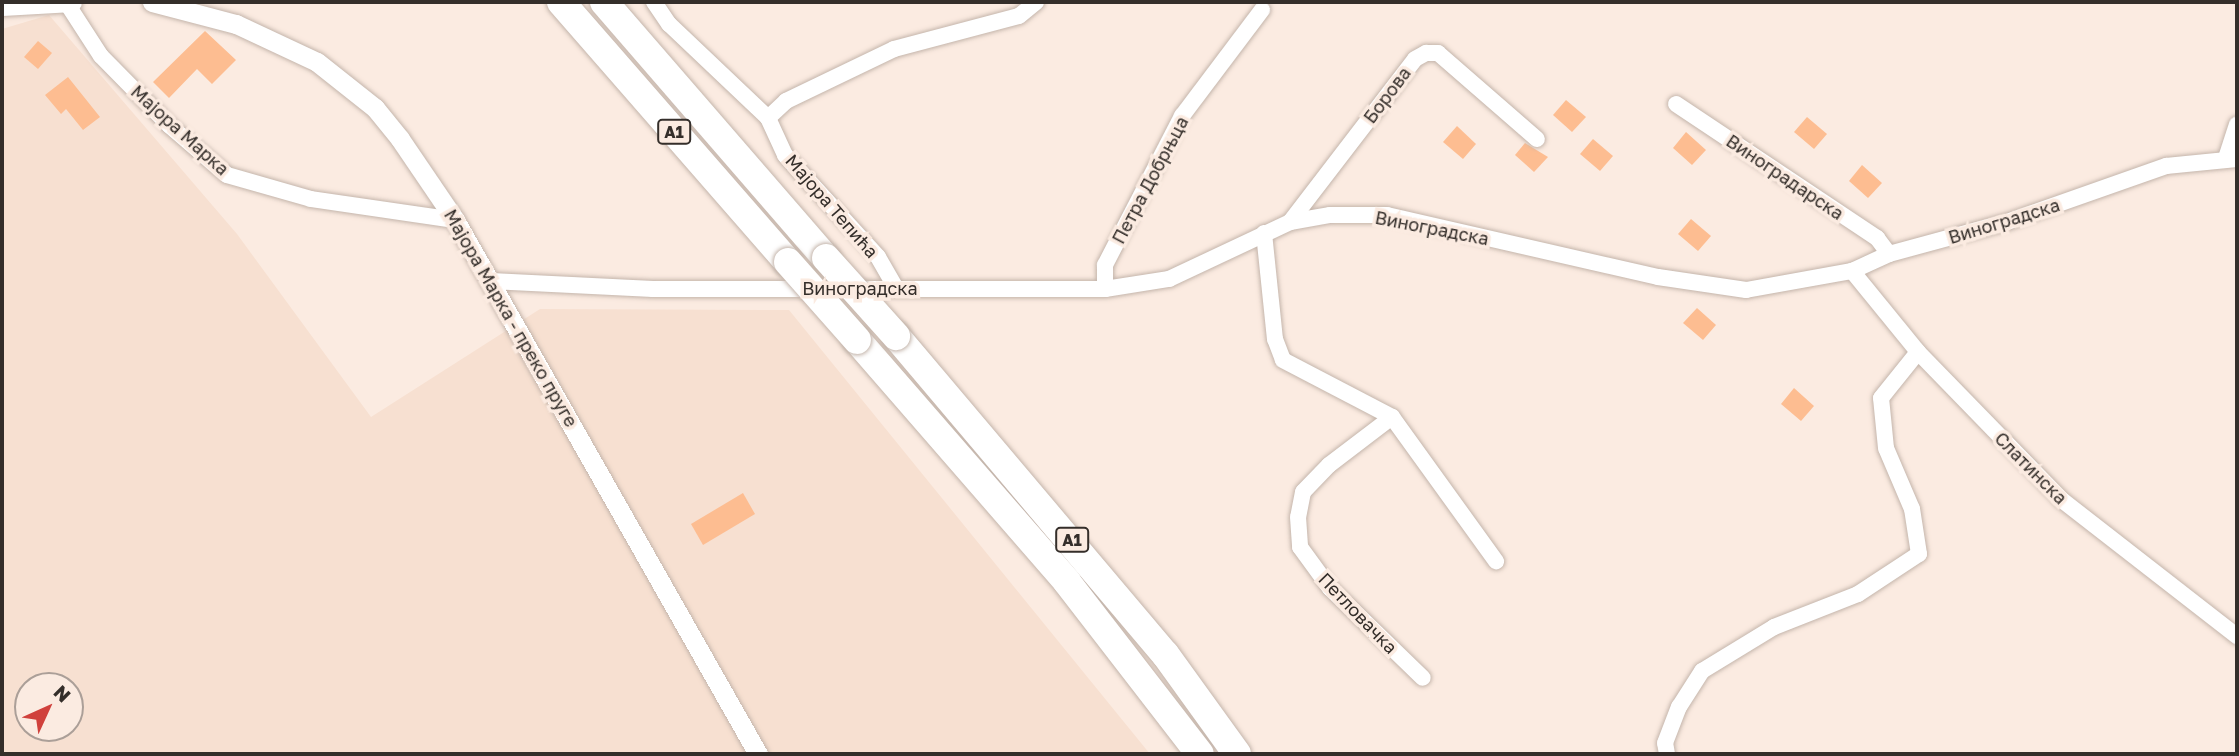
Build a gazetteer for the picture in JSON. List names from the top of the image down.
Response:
{
  "streets": {
    "highway": ["A1"],
    "street": [
      "Борова",
      "Мајора Марка",
      "Виноградарска",
      "Петра Добрњца",
      "Мајора Тепића",
      "Виноградска",
      "Мајора Марка - преко пруге",
      "Слатинска",
      "Петловачка"
    ]
  },
  "crossings": [
    ["Борова", "Виноградска"],
    ["Мајора Марка", "Мајора Марка - преко пруге"],
    ["Виноградарска", "Виноградска"],
    ["Петра Добрњца", "Виноградска"],
    ["Мајора Тепића", "Виноградска"],
    ["Виноградска", "Мајора Марка - преко пруге"],
    ["Виноградска", "Слатинска"]
  ],
  "north": "top right"
}
